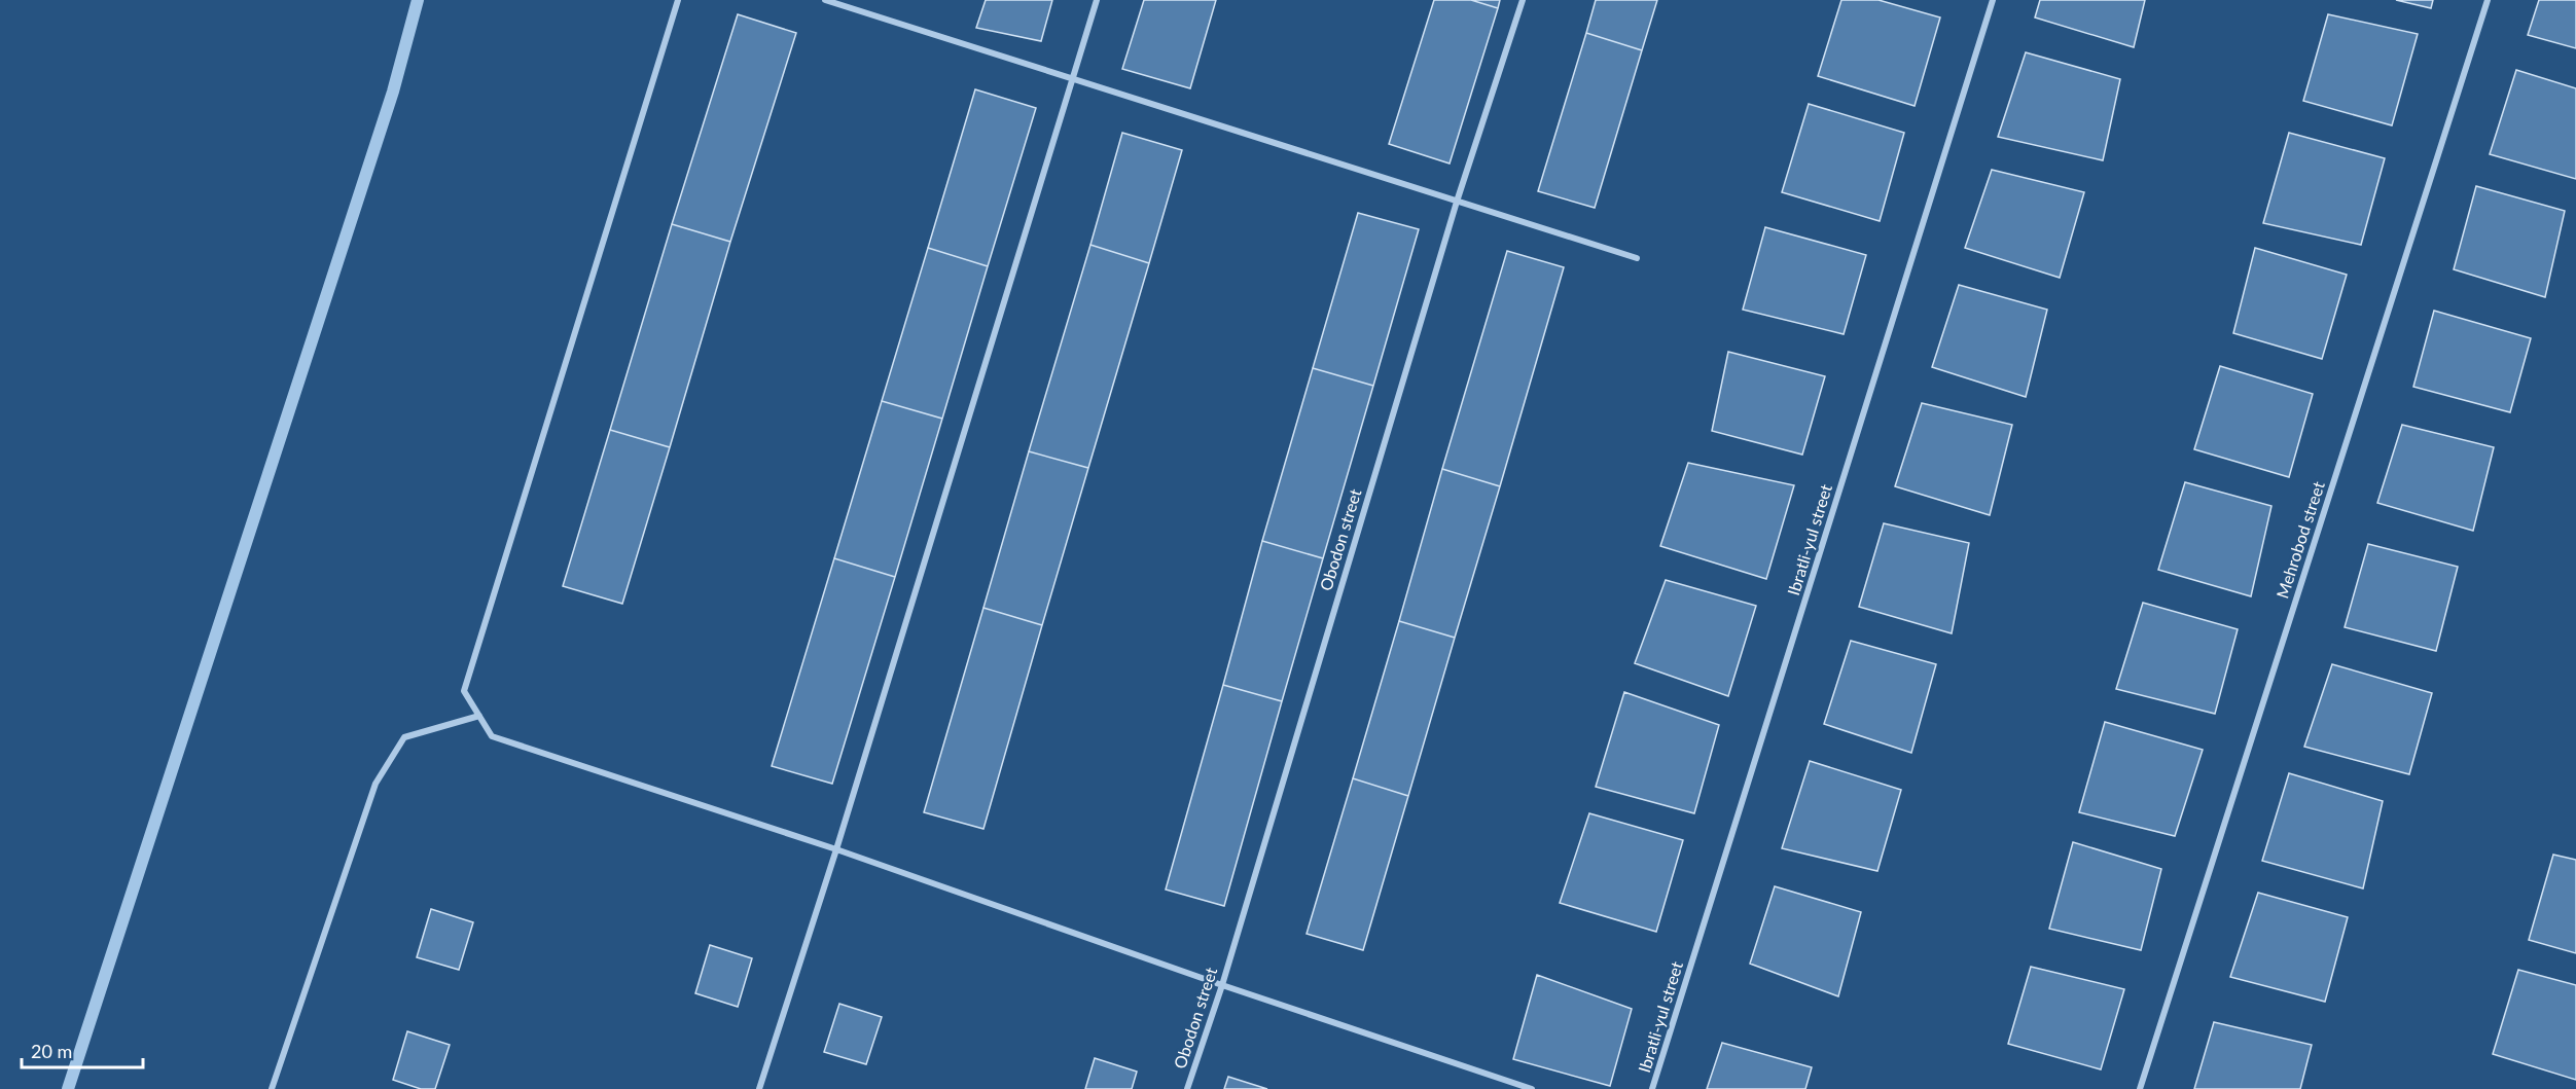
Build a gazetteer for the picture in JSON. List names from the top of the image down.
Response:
{
  "streets": {
    "street": ["Obodon street", "Ibratli-yul street", "Mehrobod street"]
  },
  "scale_bar": "20 m"
}
